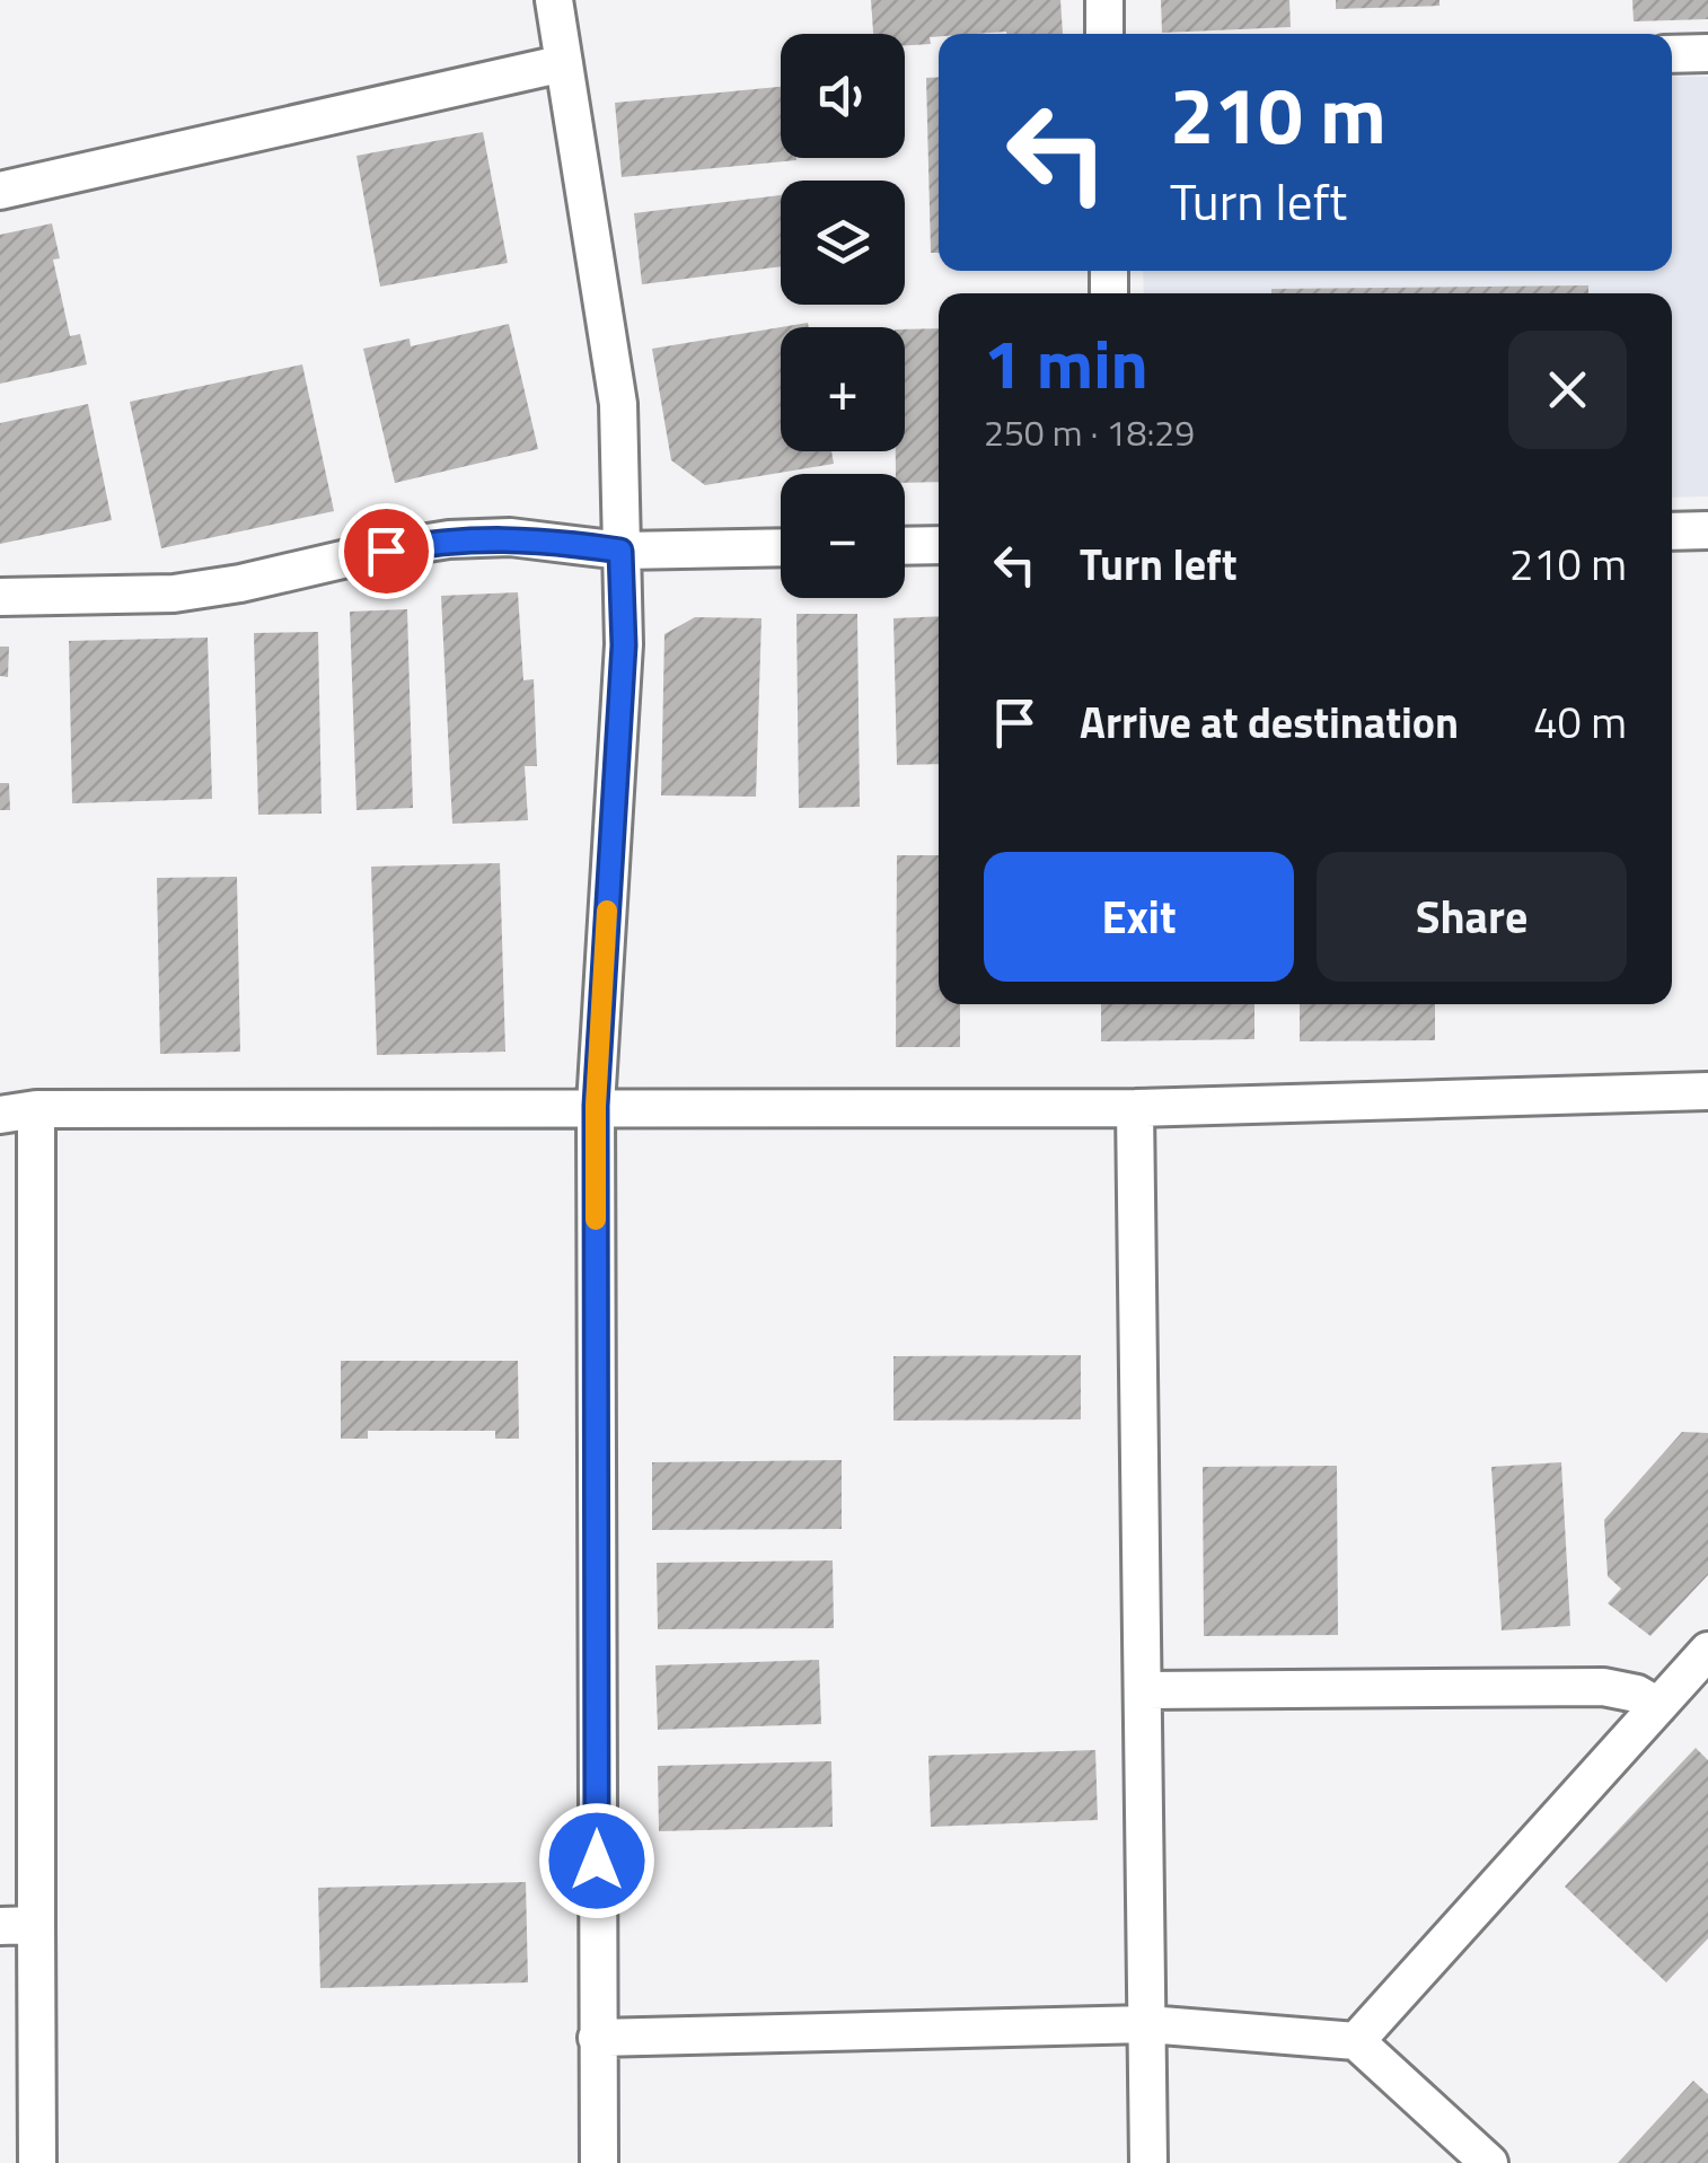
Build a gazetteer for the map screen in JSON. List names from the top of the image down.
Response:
{
  "page": {
    "map_buttons": ["+", "−"],
    "turn": ["210 m", "Turn left"],
    "heading": ["1 min", "250 m · 18:29"],
    "list": [
      {
        "name": "Turn left",
        "value": "210 m"
      },
      {
        "name": "Arrive at destination",
        "value": "40 m"
      }
    ],
    "buttons": ["Exit", "Share"]
  }
}
